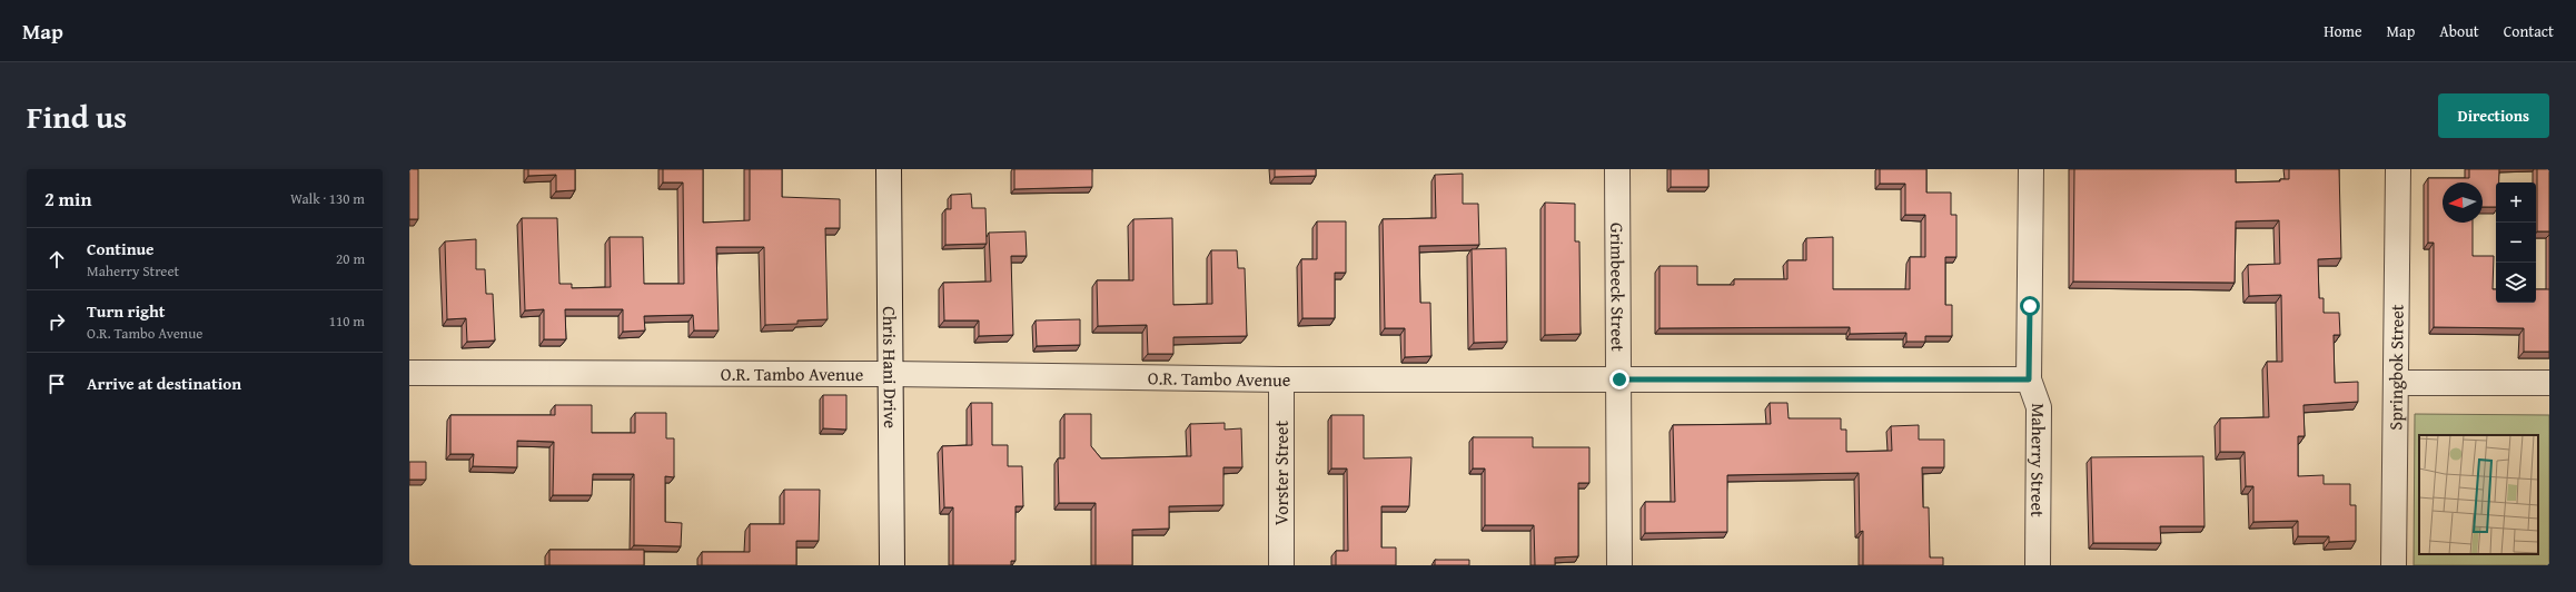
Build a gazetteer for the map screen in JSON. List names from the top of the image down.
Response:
{
  "streets": {
    "street": [
      "Grimbeeck Street",
      "Chris Hani Drive",
      "Springbok Street",
      "O.R. Tambo Avenue",
      "Maherry Street",
      "Vorster Street"
    ]
  },
  "crossings": [
    ["Grimbeeck Street", "O.R. Tambo Avenue"],
    ["Chris Hani Drive", "O.R. Tambo Avenue"],
    ["O.R. Tambo Avenue", "Maherry Street"],
    ["O.R. Tambo Avenue", "Vorster Street"]
  ],
  "north": "left",
  "page": {
    "header": "Map",
    "nav": [
      "Home",
      "Map",
      "About",
      "Contact"
    ],
    "title": "Find us",
    "buttons": "Directions",
    "heading": ["2 min", "Walk · 130 m"],
    "map_buttons": ["+", "−"],
    "list": [
      ["Continue", "Maherry Street", "20 m"],
      ["Turn right", "O.R. Tambo Avenue", "110 m"],
      "Arrive at destination"
    ]
  }
}
